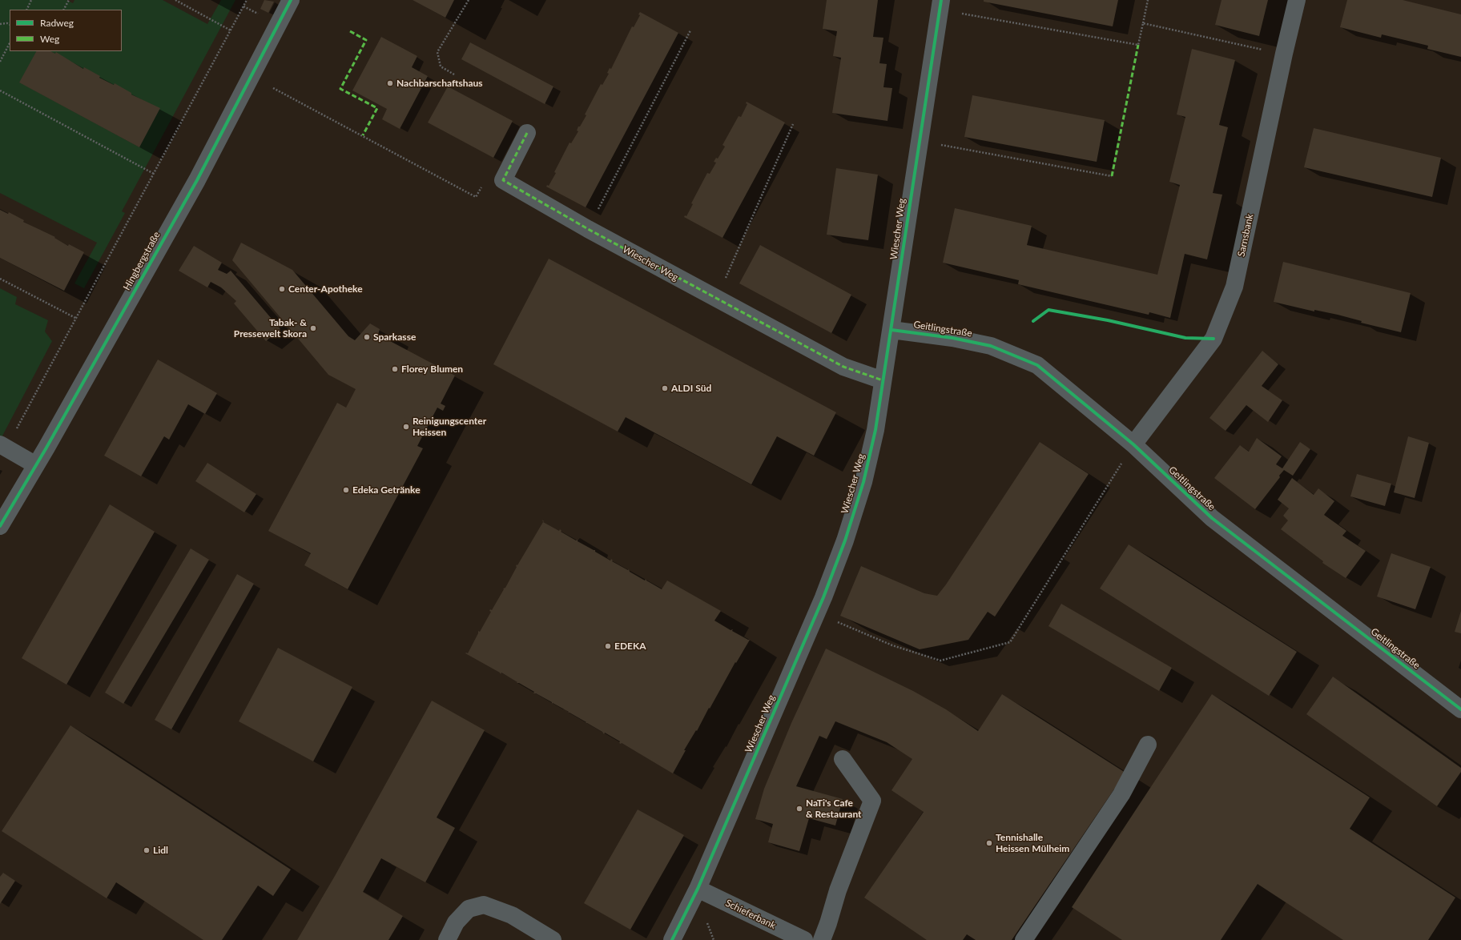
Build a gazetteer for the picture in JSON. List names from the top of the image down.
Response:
{
  "streets": {
    "street": [
      "Wiescher Weg",
      "Sarnsbank",
      "Hingbergstraße",
      "Geitlingstraße",
      "Schieferbank"
    ]
  },
  "crossings": [
    ["Wiescher Weg", "Geitlingstraße"],
    ["Wiescher Weg", "Schieferbank"],
    ["Sarnsbank", "Geitlingstraße"]
  ],
  "places": [
    "Nachbarschaftshaus",
    "Center-Apotheke",
    "Tabak- & Pressewelt Skora",
    "Sparkasse",
    "Florey Blumen",
    "ALDI Süd",
    "Reinigungscenter Heissen",
    "Edeka Getränke",
    "EDEKA",
    "NaTi's Cafe & Restaurant",
    "Tennishalle Heissen Mülheim",
    "Lidl"
  ],
  "legend": ["Radweg", "Weg"]
}
